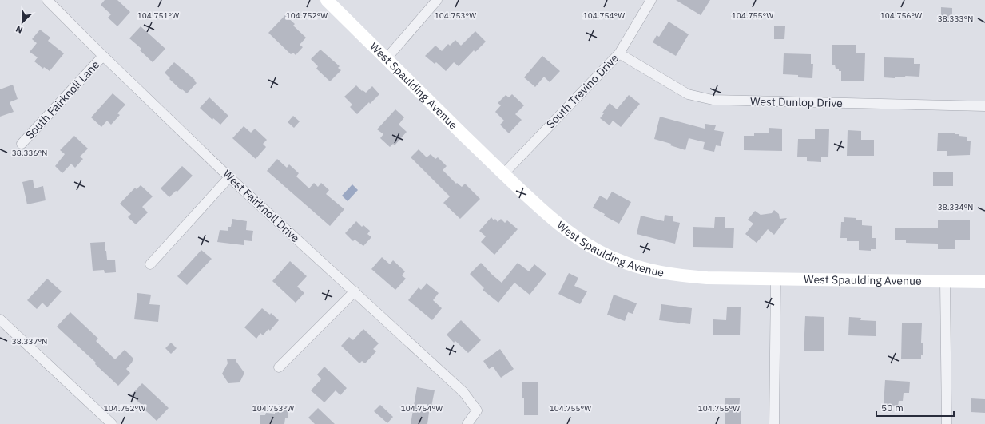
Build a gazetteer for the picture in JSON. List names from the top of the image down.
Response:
{
  "streets": {
    "street": [
      "West Spaulding Avenue",
      "South Trevino Drive",
      "South Fairknoll Lane",
      "West Dunlop Drive",
      "West Fairknoll Drive"
    ]
  },
  "crossings": [
    ["West Spaulding Avenue", "South Trevino Drive"],
    ["South Trevino Drive", "West Dunlop Drive"],
    ["South Fairknoll Lane", "West Fairknoll Drive"]
  ],
  "scale_bar": "50 m",
  "north": "bottom left",
  "coordinates": [
    "104.751°W",
    "104.752°W",
    "104.753°W",
    "104.754°W",
    "104.755°W",
    "104.756°W",
    "38.333°N",
    "38.336°N",
    "38.334°N",
    "38.337°N"
  ]
}
